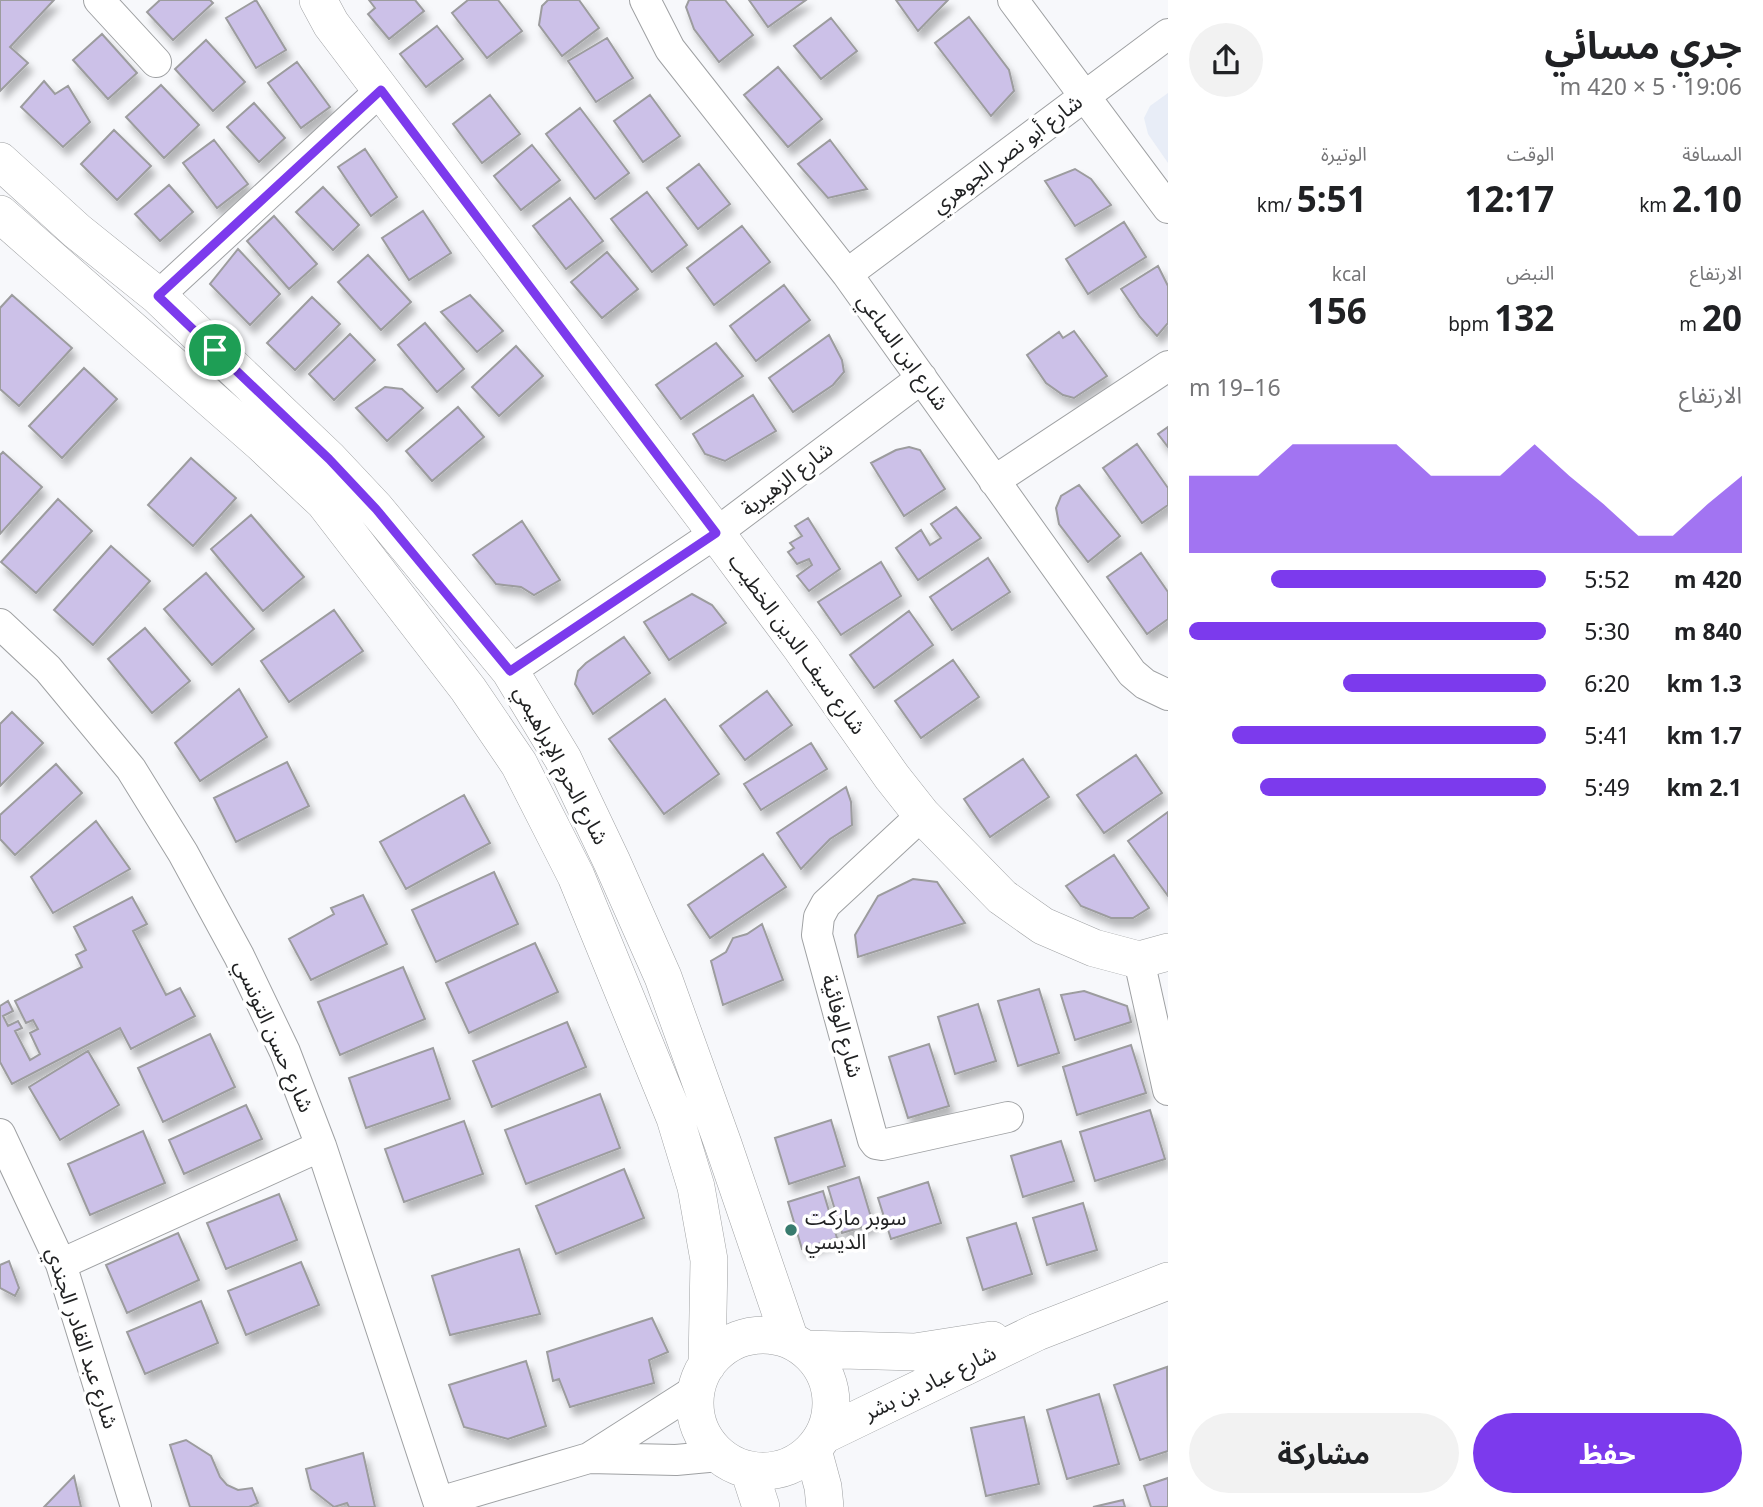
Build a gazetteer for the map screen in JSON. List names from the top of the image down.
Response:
{
  "streets": {
    "street": [
      "شارع أبو نصر الجوهري",
      "شارع ابن الساعي",
      "شارع الزهيرية",
      "شارع سيف الدين الخطيب",
      "شارع الحرم الإبراهيمي",
      "شارع الوفائية",
      "شارع حسن التونسي",
      "شارع عبد القادر الجندي",
      "شارع عباد بن بشر"
    ]
  },
  "crossings": [
    ["شارع أبو نصر الجوهري", "شارع ابن الساعي"],
    ["شارع ابن الساعي", "شارع الزهيرية"],
    ["شارع الزهيرية", "شارع سيف الدين الخطيب"],
    ["شارع الزهيرية", "شارع الحرم الإبراهيمي"],
    ["شارع سيف الدين الخطيب", "شارع الوفائية"],
    ["شارع الحرم الإبراهيمي", "شارع عباد بن بشر"]
  ],
  "places": ["سوبر ماركت الديسي"],
  "page": {
    "heading": ["جري مسائي", "19:06 · 5 × 420 m"],
    "stats": [
      ["المسافة", "2.10 km"],
      ["الوقت", "12:17"],
      ["الوتيرة", "5:51 /km"],
      ["الارتفاع", "20 m"],
      ["النبض", "132 bpm"],
      ["kcal", "156"]
    ],
    "chart": ["الارتفاع", "16–19 m"],
    "list": [
      {
        "name": "420 m",
        "note": "5:52"
      },
      {
        "name": "840 m",
        "note": "5:30"
      },
      {
        "name": "1.3 km",
        "note": "6:20"
      },
      {
        "name": "1.7 km",
        "note": "5:41"
      },
      {
        "name": "2.1 km",
        "note": "5:49"
      }
    ],
    "buttons": ["حفظ", "مشاركة"]
  }
}
